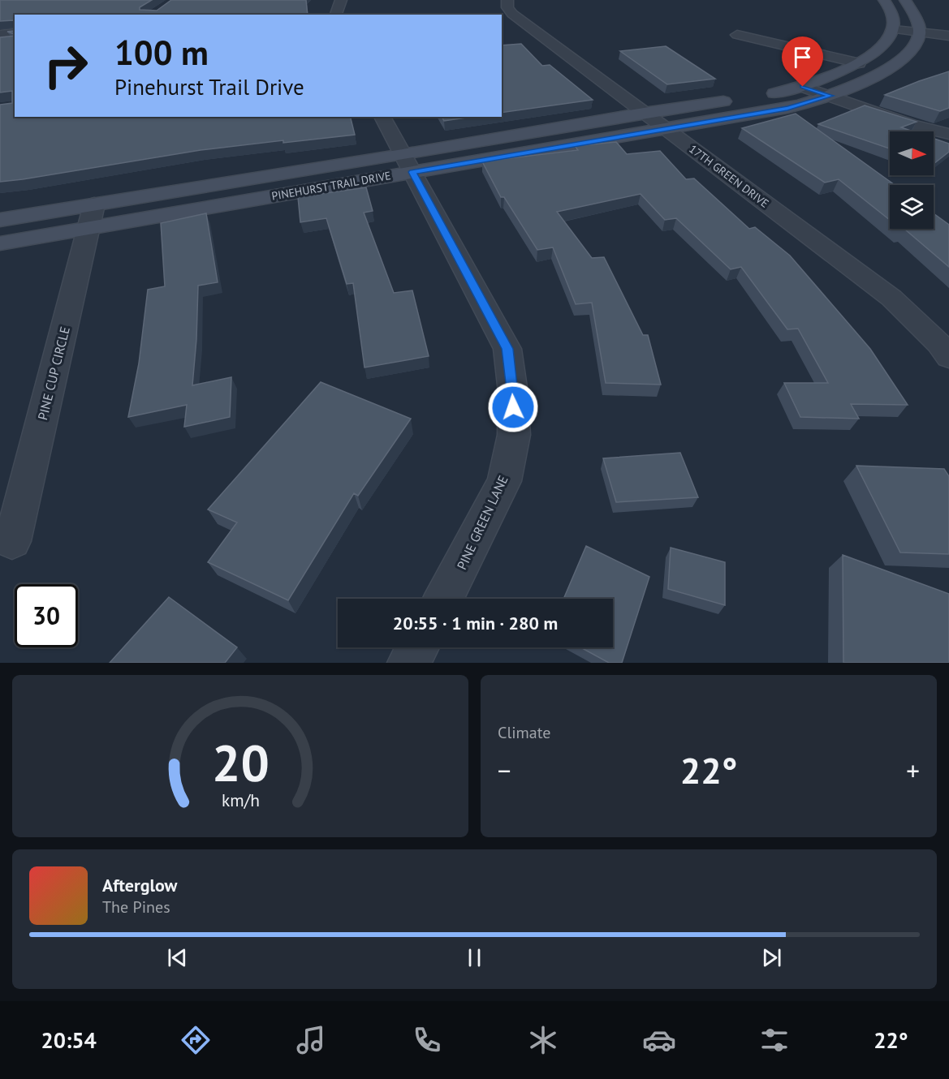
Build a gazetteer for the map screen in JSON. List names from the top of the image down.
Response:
{
  "streets": {
    "street": [
      "17TH GREEN DRIVE",
      "PINEHURST TRAIL DRIVE",
      "PINE CUP CIRCLE",
      "PINE GREEN LANE"
    ]
  },
  "crossings": [
    ["17TH GREEN DRIVE", "PINEHURST TRAIL DRIVE"],
    ["PINEHURST TRAIL DRIVE", "PINE CUP CIRCLE"],
    ["PINEHURST TRAIL DRIVE", "PINE GREEN LANE"]
  ],
  "north": "right",
  "page": {
    "turn": ["100 m", "Pinehurst Trail Drive"],
    "limit": "30",
    "trip": "20:55 · 1 min · 280 m",
    "tile": "Climate",
    "heat": ["−", "22°", "+"],
    "song": ["Afterglow", "The Pines"],
    "tabs": ["20:54", "22°"],
    "gauge": ["20", "km/h"]
  }
}
